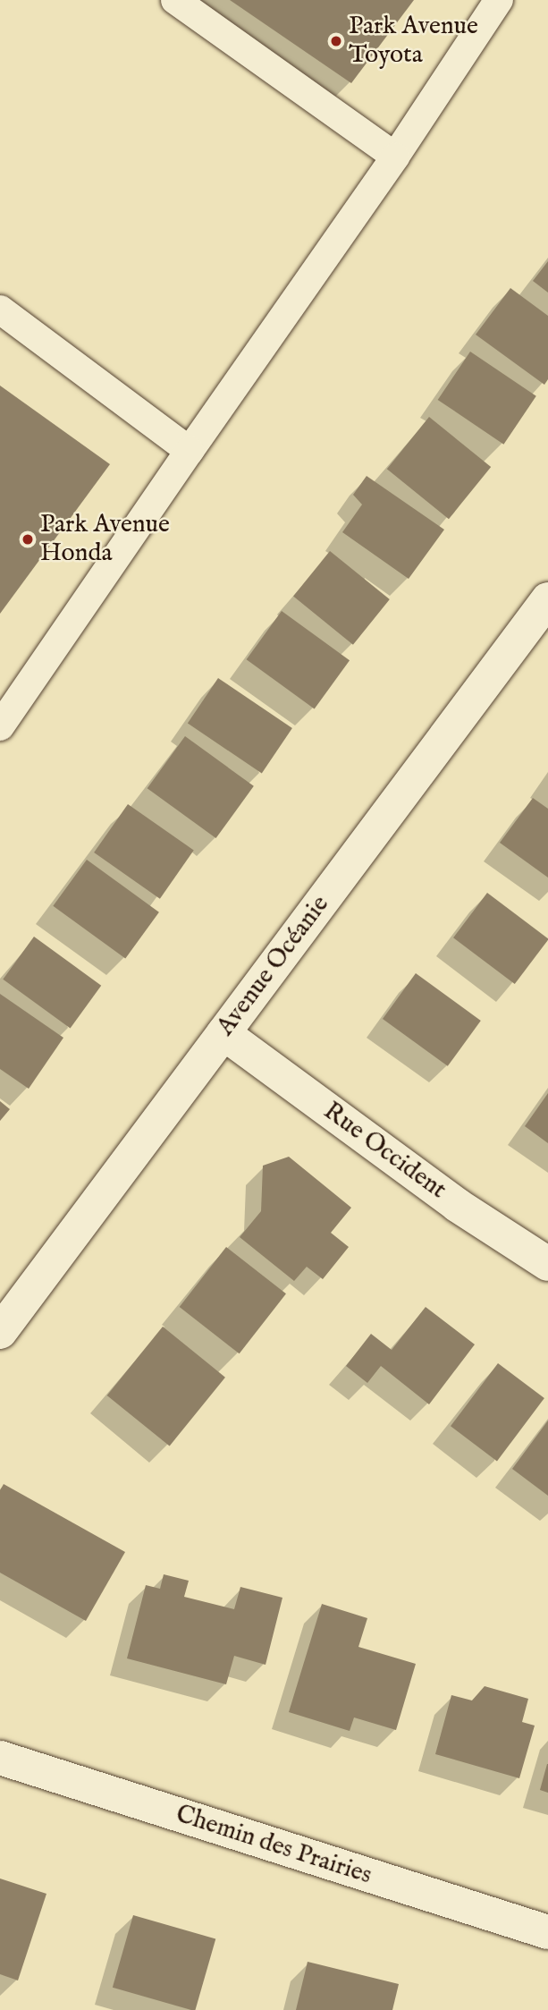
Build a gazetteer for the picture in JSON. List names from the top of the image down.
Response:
{
  "streets": {
    "street": ["Avenue Océanie", "Rue Occident", "Chemin des Prairies"]
  },
  "crossings": [
    ["Avenue Océanie", "Rue Occident"]
  ],
  "places": ["Park Avenue Toyota", "Park Avenue Honda"]
}
